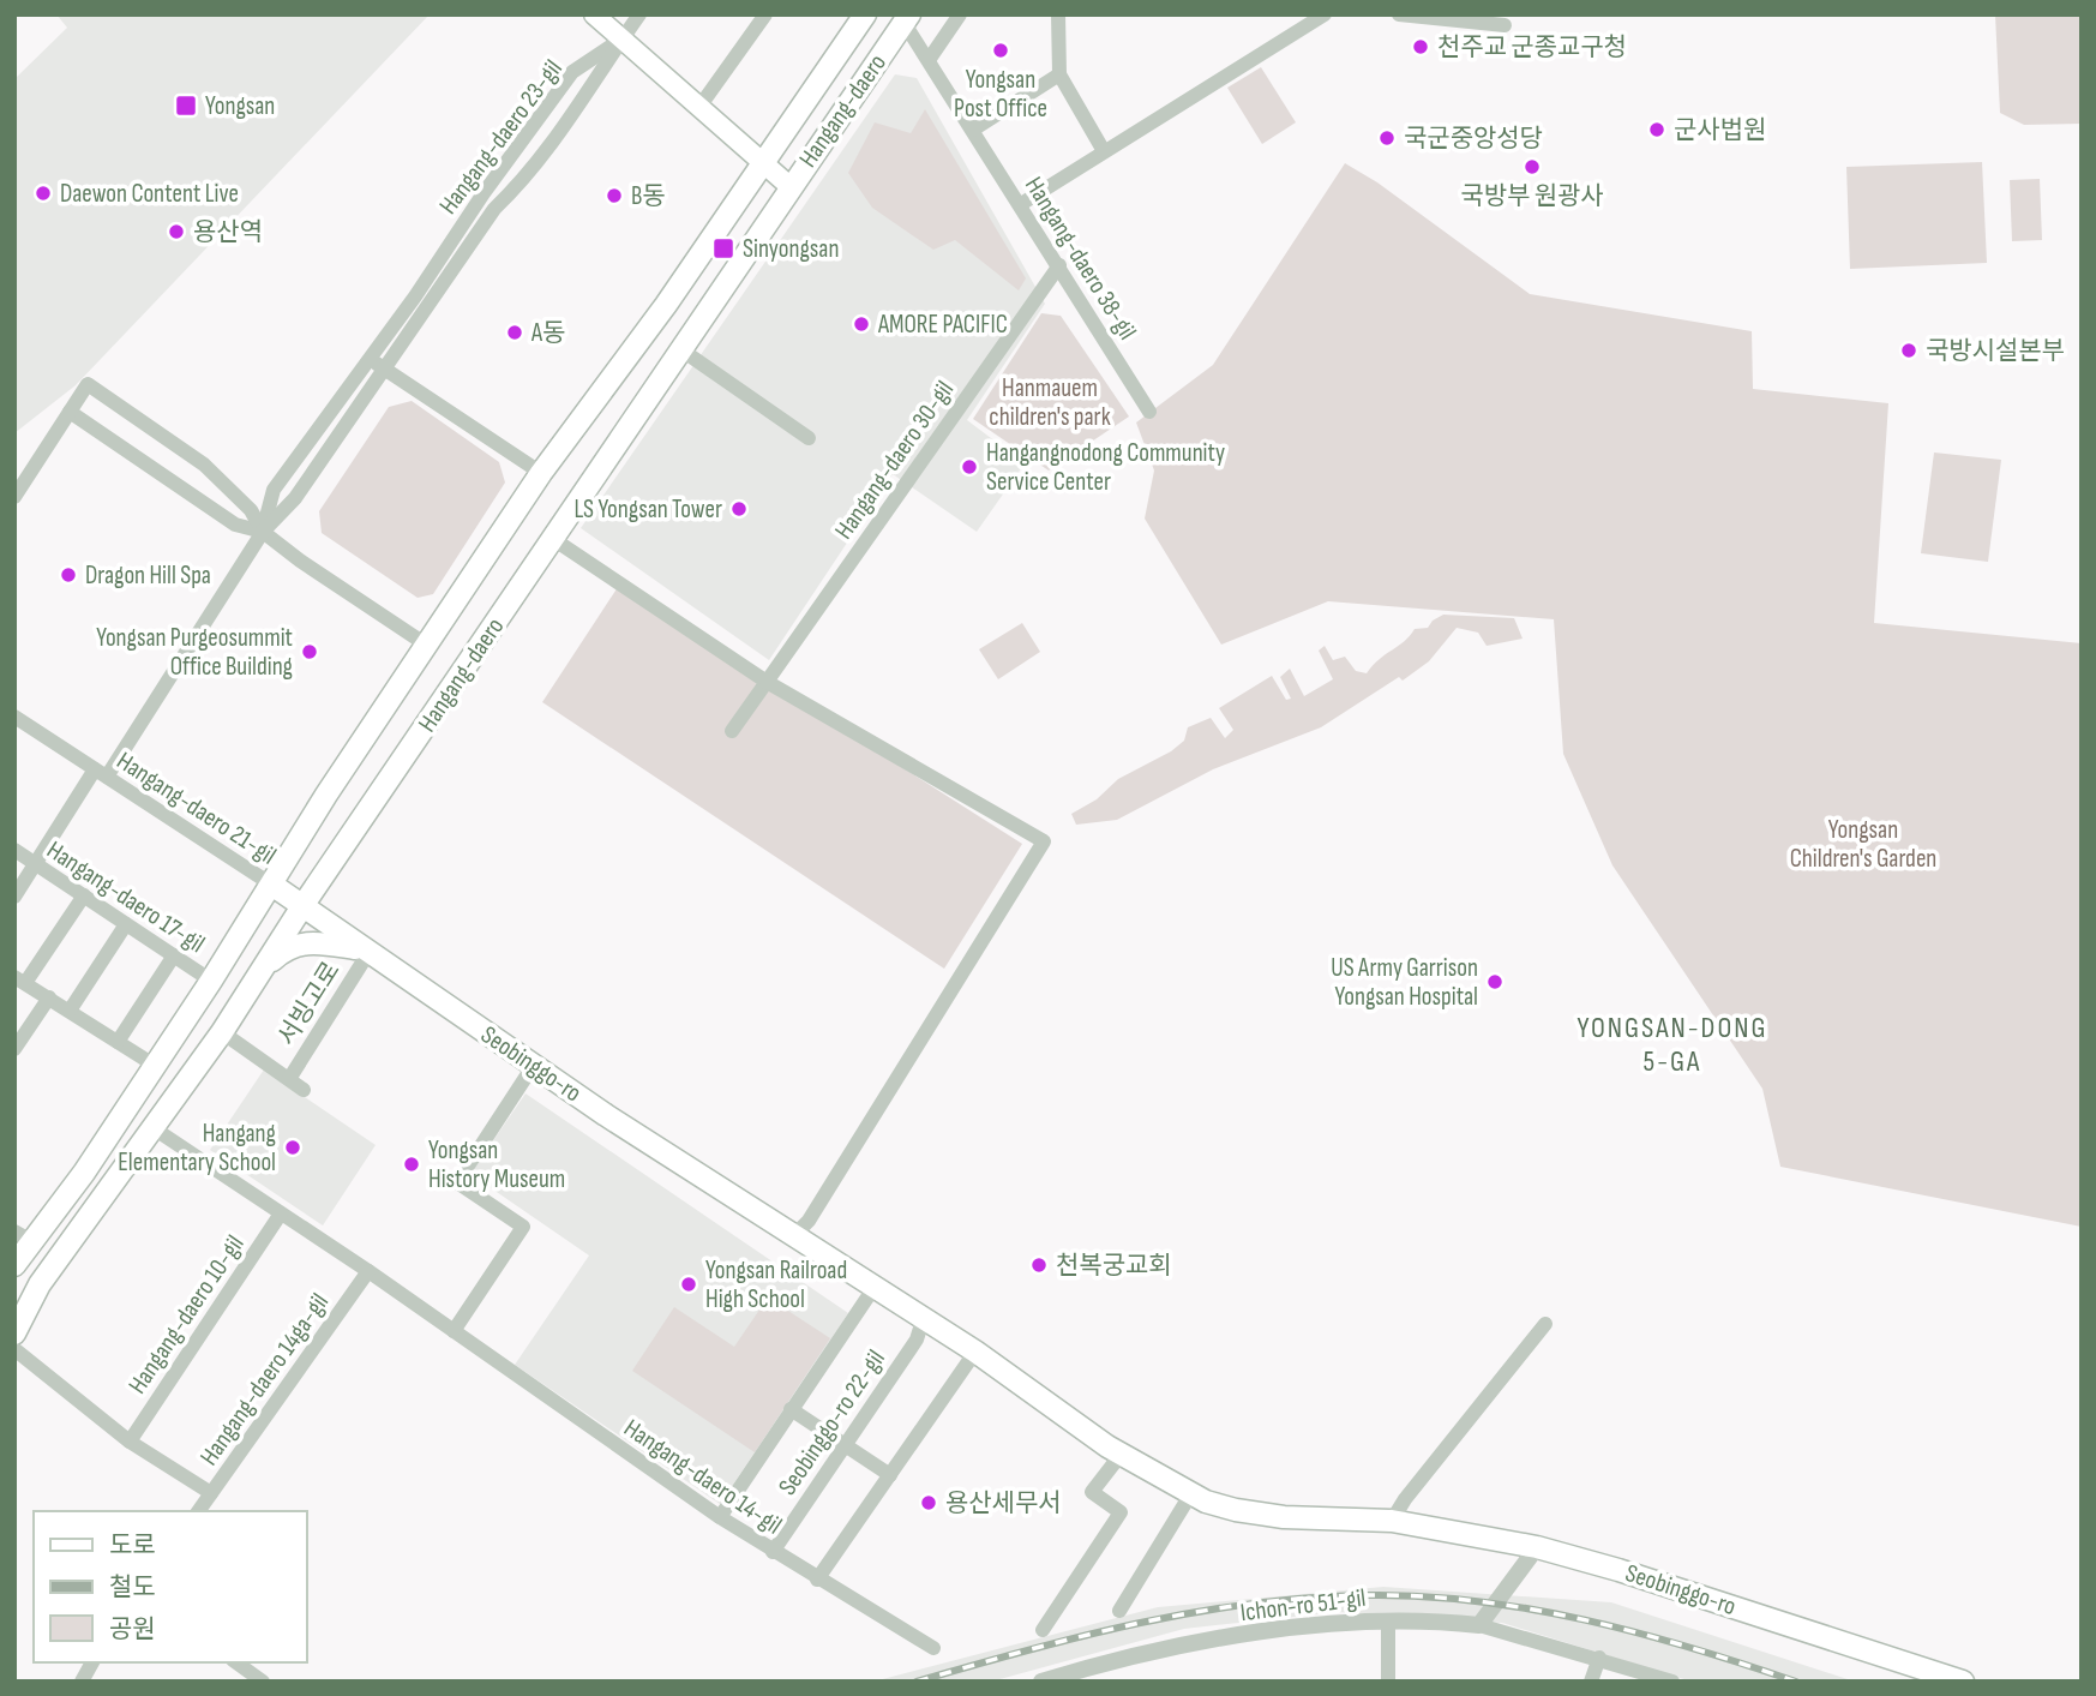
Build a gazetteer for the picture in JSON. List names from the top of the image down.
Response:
{
  "streets": {
    "main road": ["Hangang-daero", "Seobinggo-ro"],
    "street": [
      "Hangang-daero 23-gil",
      "Hangang-daero 38-gil",
      "Hangang-daero 30-gil",
      "Hangang-daero 21-gil",
      "Hangang-daero 17-gil",
      "서빙고로",
      "Hangang-daero 10-gil",
      "Hangang-daero 14ga-gil",
      "Seobinggo-ro 22-gil",
      "Hangang-daero 14-gil",
      "Ichon-ro 51-gil"
    ]
  },
  "crossings": [
    ["Hangang-daero", "Hangang-daero 38-gil"],
    ["Hangang-daero", "Hangang-daero 21-gil"],
    ["Hangang-daero", "Hangang-daero 17-gil"],
    ["Hangang-daero", "Seobinggo-ro"],
    ["Hangang-daero", "Hangang-daero 14-gil"],
    ["Hangang-daero 23-gil", "Hangang-daero 21-gil"],
    ["Hangang-daero 38-gil", "Hangang-daero 30-gil"],
    ["Hangang-daero 21-gil", "Hangang-daero 17-gil"],
    ["Hangang-daero 21-gil", "Seobinggo-ro"],
    ["서빙고로", "Seobinggo-ro"],
    ["Seobinggo-ro", "Seobinggo-ro 22-gil"],
    ["Hangang-daero 10-gil", "Hangang-daero 14-gil"],
    ["Hangang-daero 14ga-gil", "Hangang-daero 14-gil"],
    ["Seobinggo-ro 22-gil", "Hangang-daero 14-gil"]
  ],
  "districts": ["YONGSAN-DONG 5-GA"],
  "parks": ["Hanmauem children's park", "Yongsan Children's Garden"],
  "places": {
    "other": [
      "천주교 군종교구청",
      "Yongsan Post Office",
      "군사법원",
      "국군중앙성당",
      "국방부 원광사",
      "Daewon Content Live",
      "B동",
      "용산역",
      "AMORE PACIFIC",
      "A동",
      "국방시설본부",
      "Hangangnodong Community Service Center",
      "LS Yongsan Tower",
      "Dragon Hill Spa",
      "Yongsan Purgeosummit Office Building",
      "US Army Garrison Yongsan Hospital",
      "Hangang Elementary School",
      "Yongsan History Museum",
      "천복궁교회",
      "Yongsan Railroad High School",
      "용산세무서"
    ],
    "transit": ["Yongsan", "Sinyongsan"]
  },
  "legend": ["도로", "철도", "공원"]
}
